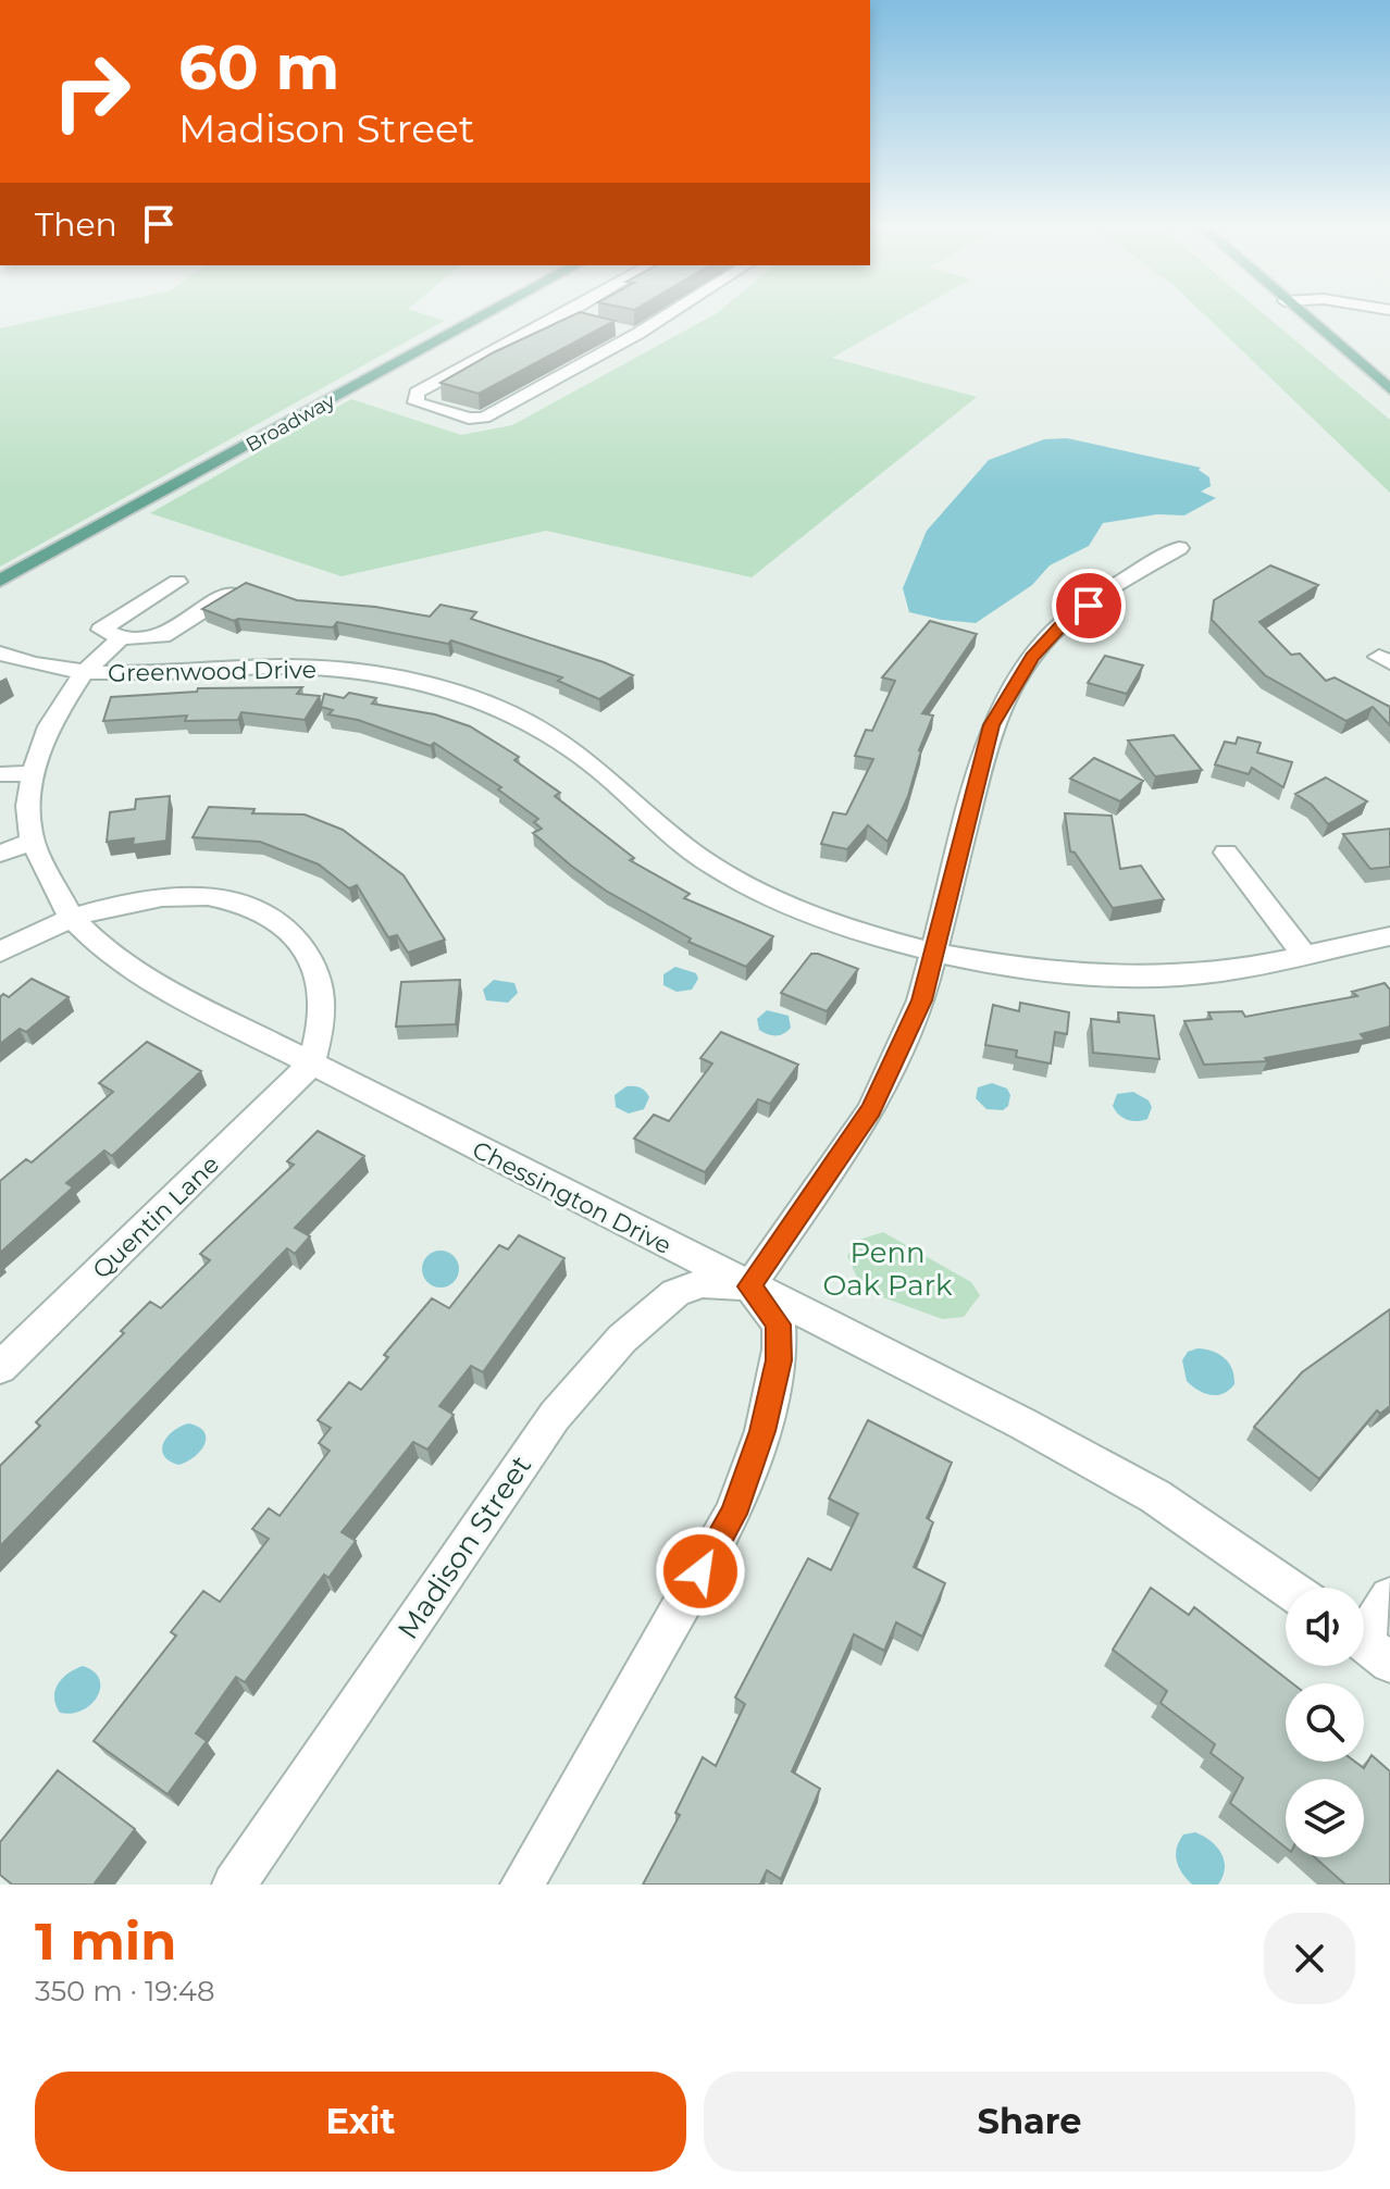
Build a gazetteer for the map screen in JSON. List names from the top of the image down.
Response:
{
  "streets": {
    "main road": ["Broadway"],
    "street": [
      "Greenwood Drive",
      "Chessington Drive",
      "Quentin Lane",
      "Madison Street"
    ]
  },
  "crossings": [
    ["Greenwood Drive", "Chessington Drive"],
    ["Chessington Drive", "Quentin Lane"],
    ["Chessington Drive", "Madison Street"]
  ],
  "parks": ["Penn Oak Park"],
  "page": {
    "turn": ["60 m", "Madison Street"],
    "then": "Then",
    "heading": ["1 min", "350 m · 19:48"],
    "buttons": ["Exit", "Share"]
  }
}
